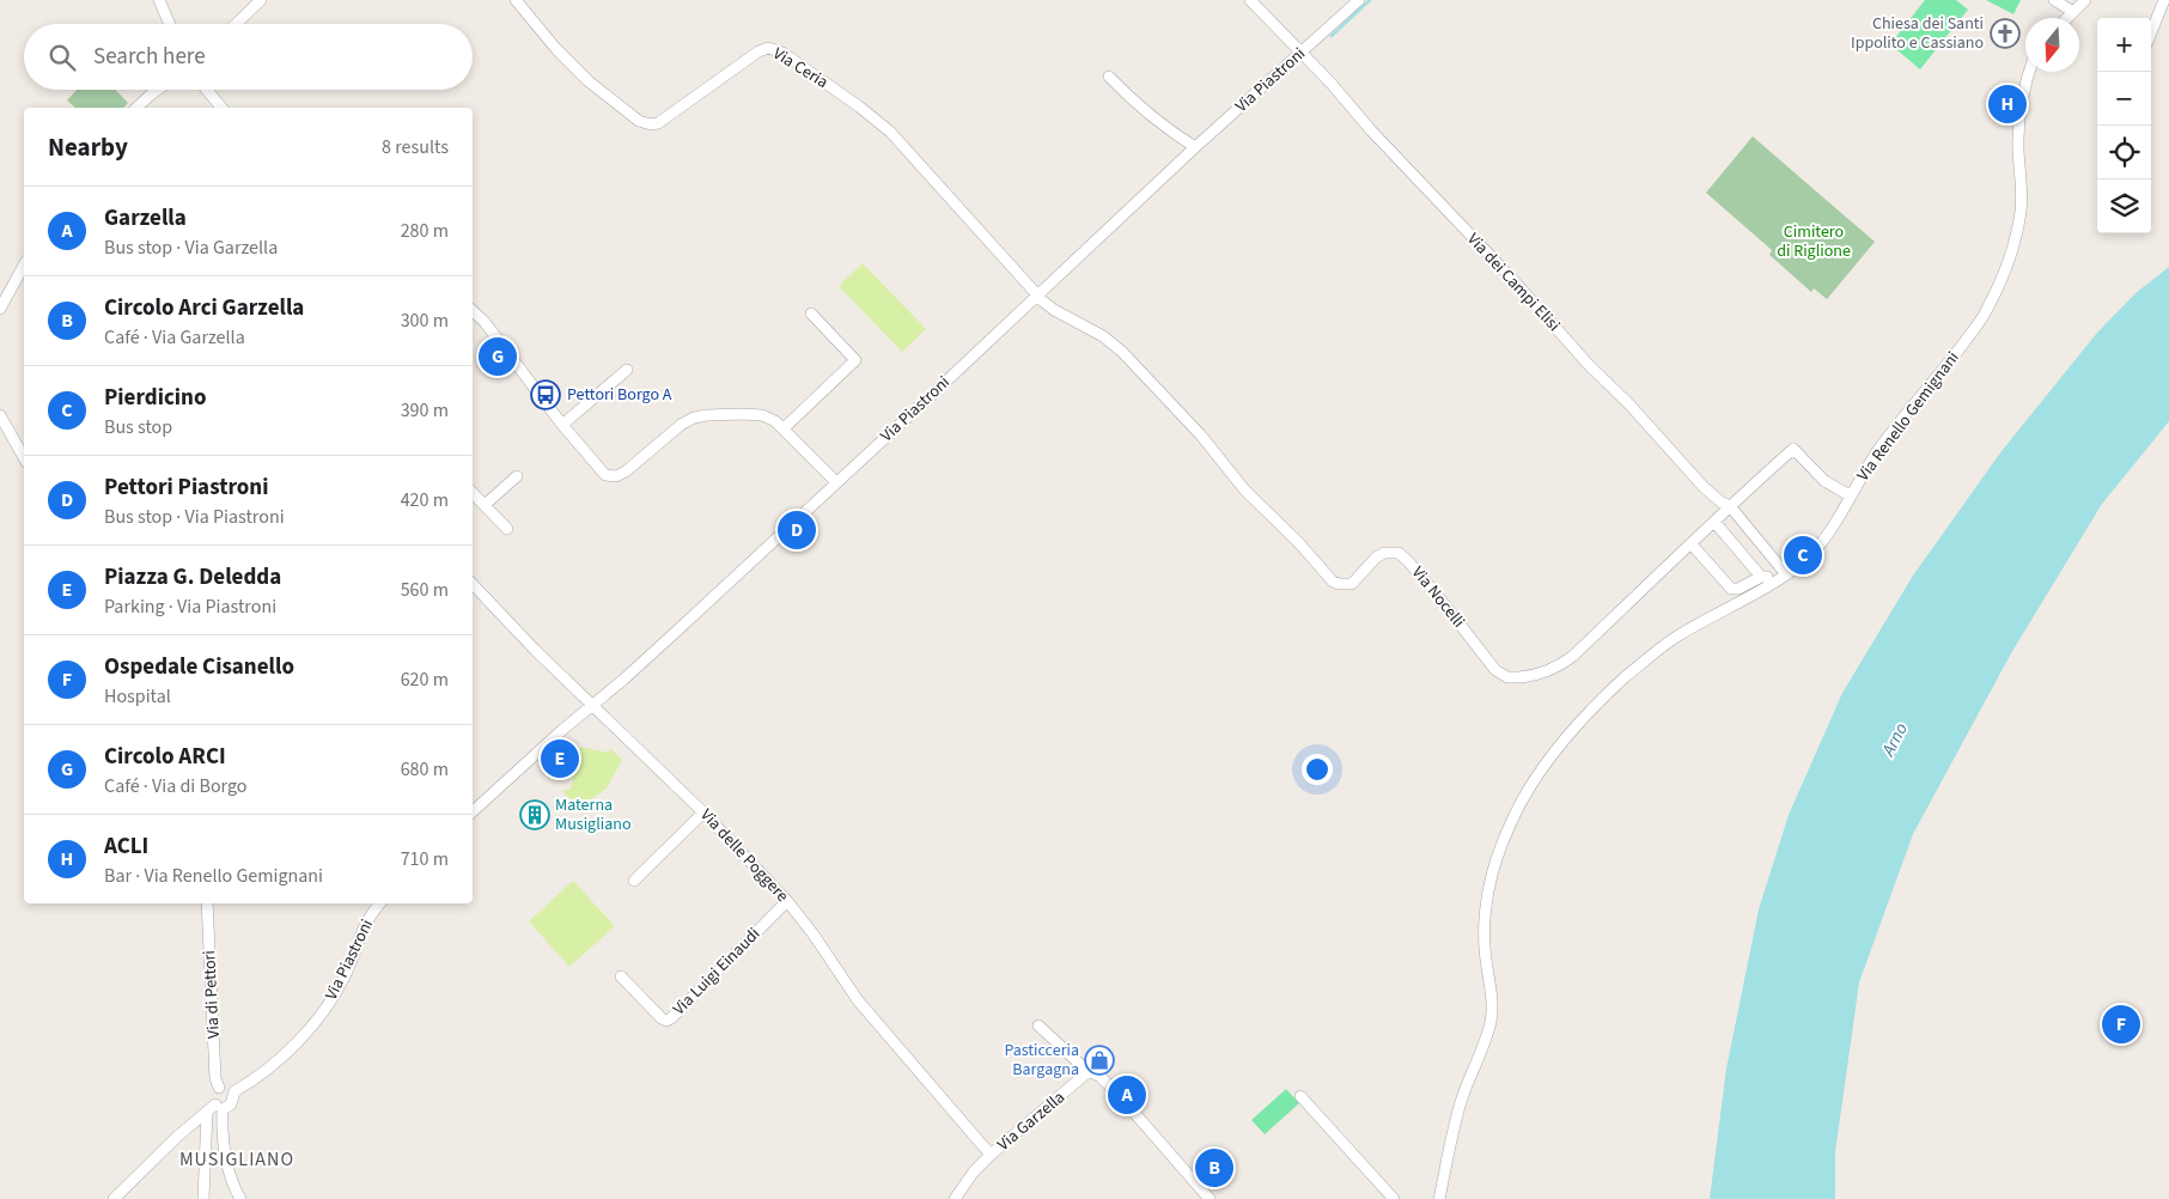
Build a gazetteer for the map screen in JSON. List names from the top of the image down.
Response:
{
  "streets": {
    "street": [
      "Via Ceria",
      "Via Piastroni",
      "Via dei Campi Elisi",
      "Via Renello Gemignani",
      "Via Nocelli",
      "Via delle Poggere",
      "Via Luigi Einaudi",
      "Via di Pettori",
      "Via Garzella"
    ]
  },
  "crossings": [
    ["Via Ceria", "Via Piastroni"],
    ["Via Ceria", "Via Nocelli"],
    ["Via Piastroni", "Via dei Campi Elisi"],
    ["Via Piastroni", "Via Nocelli"],
    ["Via Piastroni", "Via delle Poggere"],
    ["Via dei Campi Elisi", "Via Nocelli"],
    ["Via Renello Gemignani", "Via Nocelli"],
    ["Via delle Poggere", "Via Luigi Einaudi"],
    ["Via delle Poggere", "Via Garzella"]
  ],
  "districts": ["MUSIGLIANO"],
  "water": ["Arno"],
  "parks": ["Cimitero di Riglione"],
  "places": {
    "church": ["Chiesa dei Santi Ippolito e Cassiano"],
    "bus stop": ["Pettori Borgo A"],
    "building": ["Materna Musigliano"],
    "shop": ["Pasticceria Bargagna"]
  },
  "north": "bottom",
  "page": {
    "map_buttons": ["+", "−"],
    "search": "Search here",
    "pins": [
      "H",
      "G",
      "D",
      "C",
      "E",
      "F",
      "A",
      "B"
    ],
    "heading": ["Nearby", "8 results"],
    "list": [
      {
        "mark": "A",
        "name": "Garzella",
        "note": "Bus stop · Via Garzella",
        "value": "280 m"
      },
      {
        "mark": "B",
        "name": "Circolo Arci Garzella",
        "note": "Café · Via Garzella",
        "value": "300 m"
      },
      {
        "mark": "C",
        "name": "Pierdicino",
        "note": "Bus stop",
        "value": "390 m"
      },
      {
        "mark": "D",
        "name": "Pettori Piastroni",
        "note": "Bus stop · Via Piastroni",
        "value": "420 m"
      },
      {
        "mark": "E",
        "name": "Piazza G. Deledda",
        "note": "Parking · Via Piastroni",
        "value": "560 m"
      },
      {
        "mark": "F",
        "name": "Ospedale Cisanello",
        "note": "Hospital",
        "value": "620 m"
      },
      {
        "mark": "G",
        "name": "Circolo ARCI",
        "note": "Café · Via di Borgo",
        "value": "680 m"
      },
      {
        "mark": "H",
        "name": "ACLI",
        "note": "Bar · Via Renello Gemignani",
        "value": "710 m"
      }
    ]
  }
}
